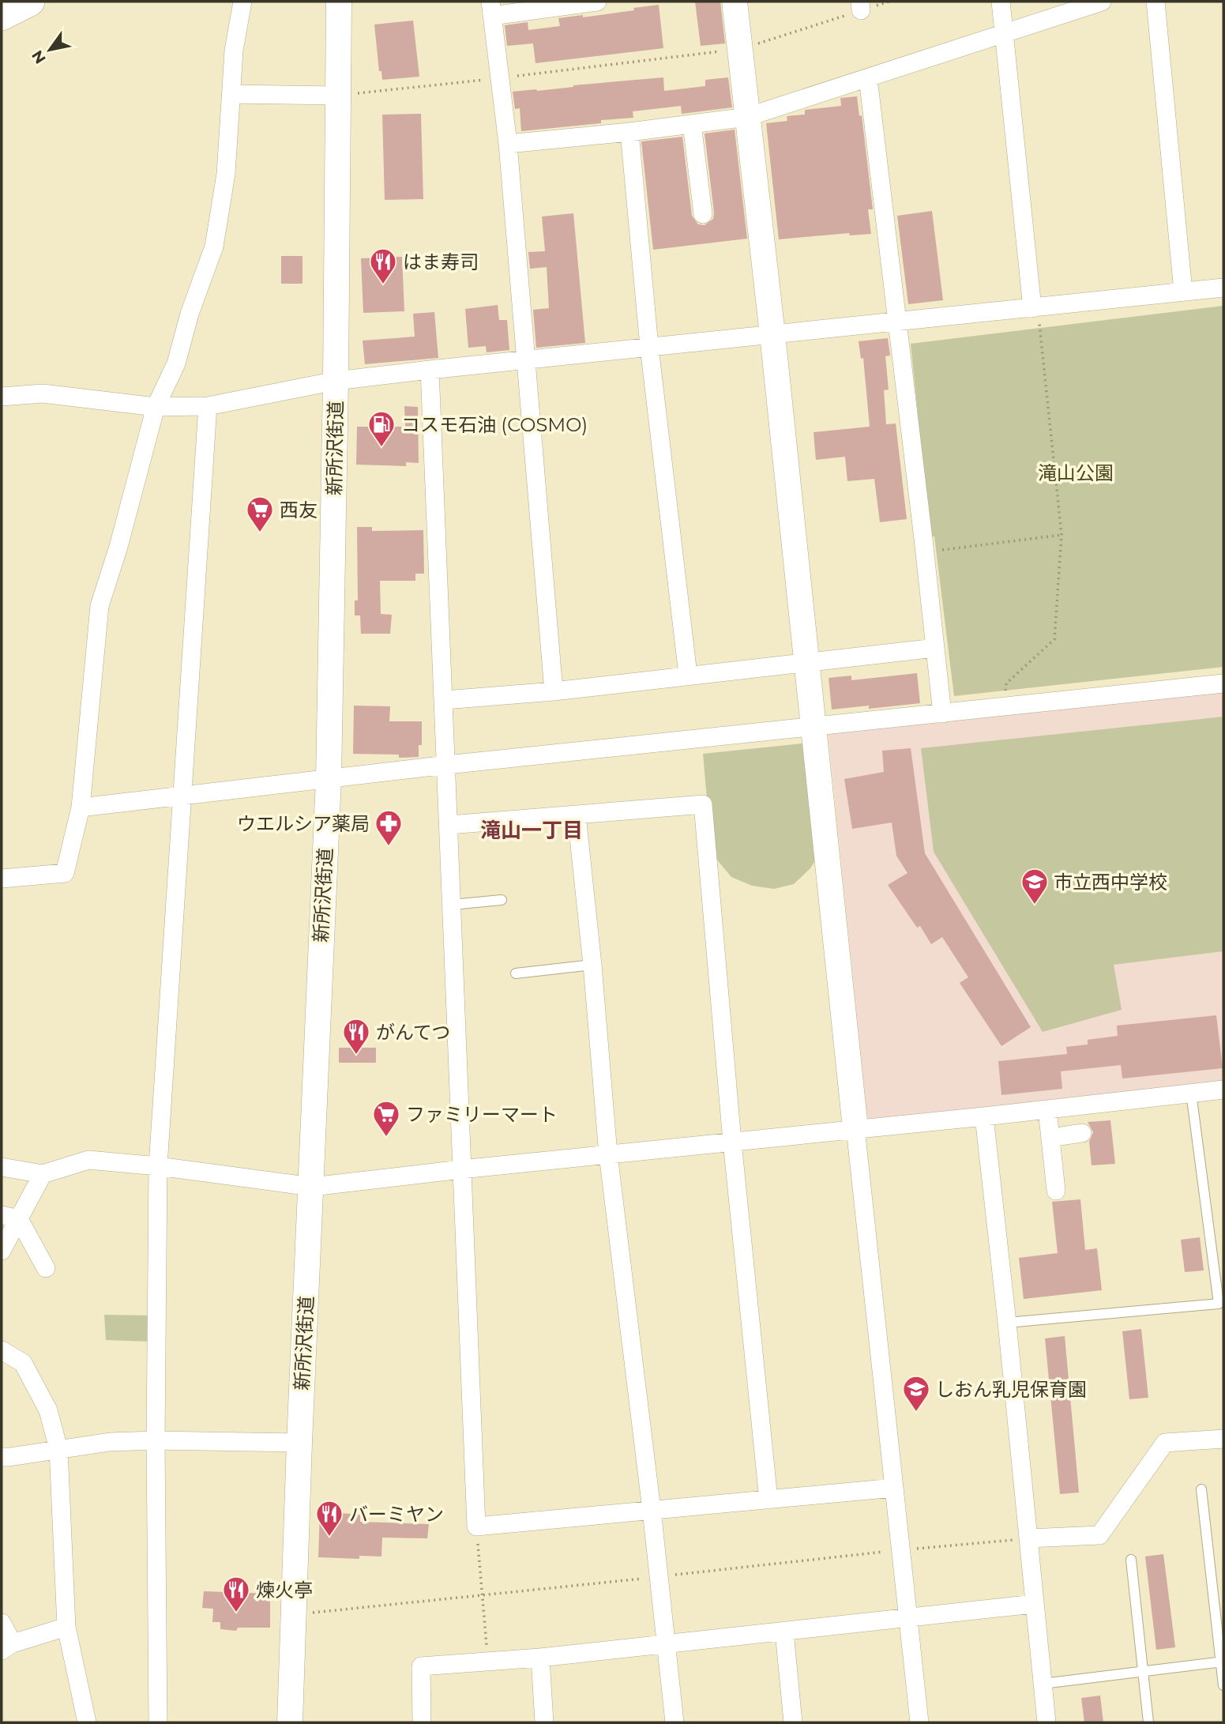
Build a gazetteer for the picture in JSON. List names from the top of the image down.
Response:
{
  "streets": {
    "street": ["新所沢街道"]
  },
  "districts": ["滝山一丁目"],
  "parks": ["滝山公園"],
  "places": {
    "restaurant": [
      "はま寿司",
      "がんてつ",
      "バーミヤン",
      "煉火亭"
    ],
    "fuel station": ["コスモ石油 (COSMO)"],
    "supermarket": ["西友", "ファミリーマート"],
    "pharmacy": ["ウエルシア薬局"],
    "school or university": ["市立西中学校", "しおん乳児保育園"]
  },
  "north": "bottom left"
}
